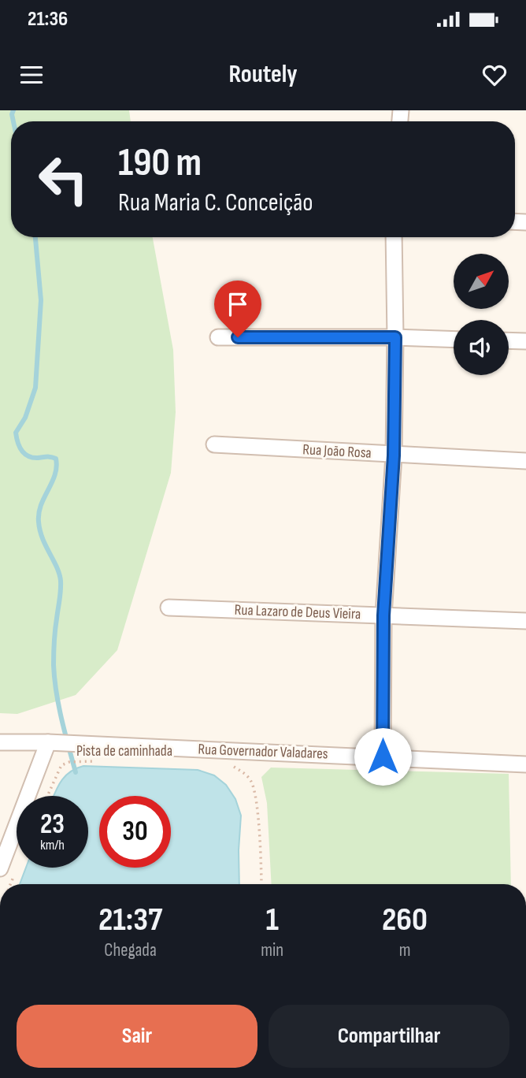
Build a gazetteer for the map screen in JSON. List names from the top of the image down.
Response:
{
  "streets": {
    "street": ["Rua João Rosa", "Rua Lazaro de Deus Vieira", "Rua Governador Valadares"],
    "path": ["Pista de caminhada"]
  },
  "north": "top right",
  "page": {
    "status": "21:36",
    "header": "Routely",
    "turn": ["190 m", "Rua Maria C. Conceição"],
    "speed": "23 km/h",
    "limit": "30",
    "eta": [
      "21:37",
      "Chegada",
      "1",
      "min",
      "260",
      "m"
    ],
    "buttons": ["Sair", "Compartilhar"]
  }
}
